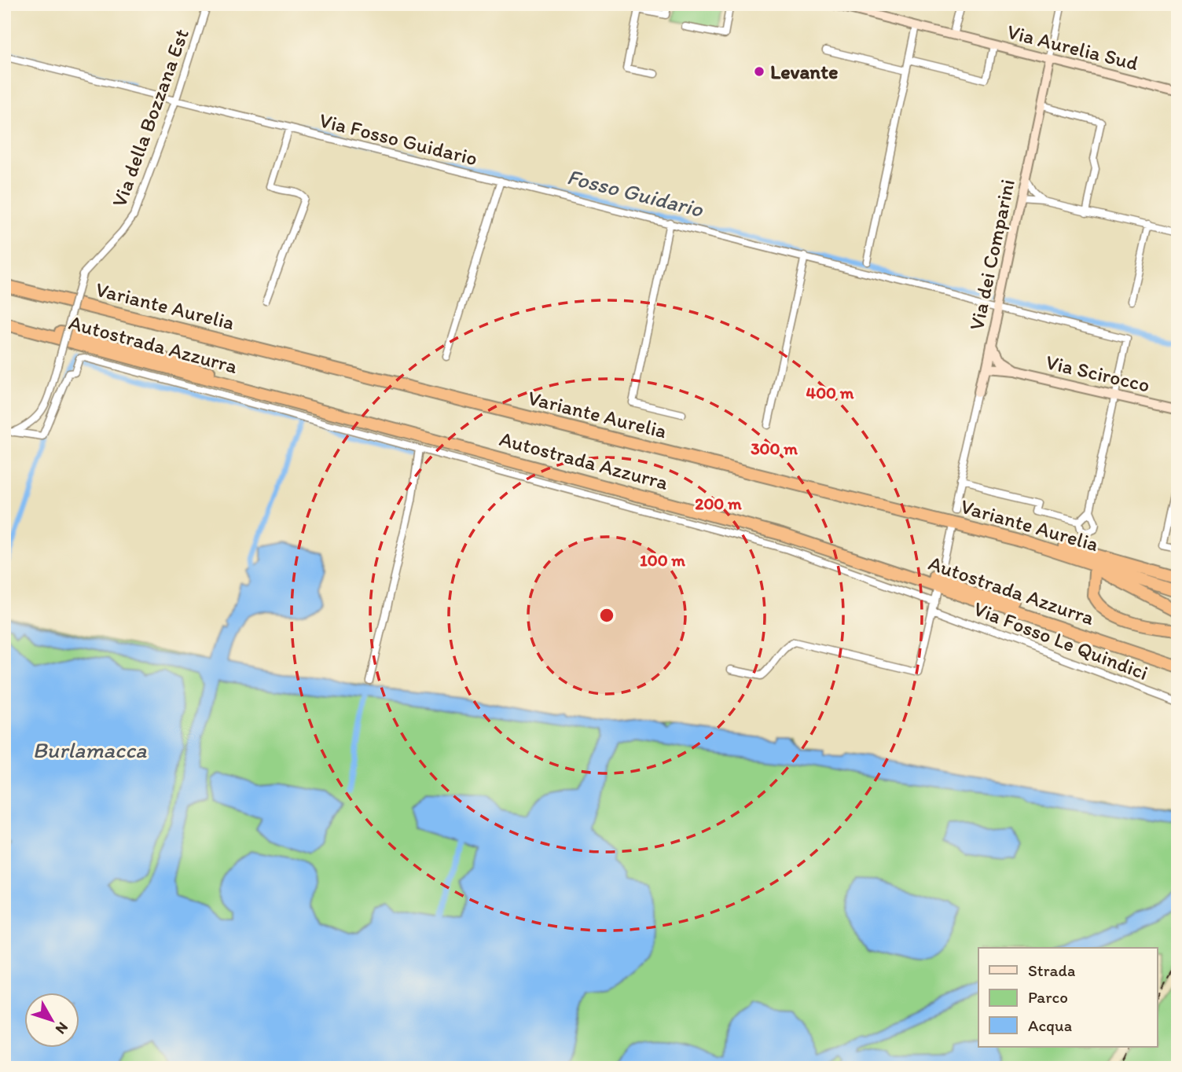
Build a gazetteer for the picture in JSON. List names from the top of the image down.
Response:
{
  "streets": {
    "highway": ["Variante Aurelia", "Autostrada Azzurra"],
    "street": [
      "Via Aurelia Sud",
      "Via della Bozzana Est",
      "Via Fosso Guidario",
      "Via dei Comparini",
      "Via Scirocco",
      "Via Fosso Le Quindici"
    ]
  },
  "crossings": [
    ["Via Aurelia Sud", "Via dei Comparini"],
    ["Via della Bozzana Est", "Via Fosso Guidario"],
    ["Via Fosso Guidario", "Via dei Comparini"],
    ["Via Fosso Guidario", "Via Scirocco"],
    ["Via dei Comparini", "Via Scirocco"]
  ],
  "water": ["Fosso Guidario", "Burlamacca"],
  "places": ["Levante"],
  "legend": ["Strada", "Parco", "Acqua"],
  "north": "bottom right",
  "rings": [
    "400 m",
    "300 m",
    "200 m",
    "100 m"
  ]
}
